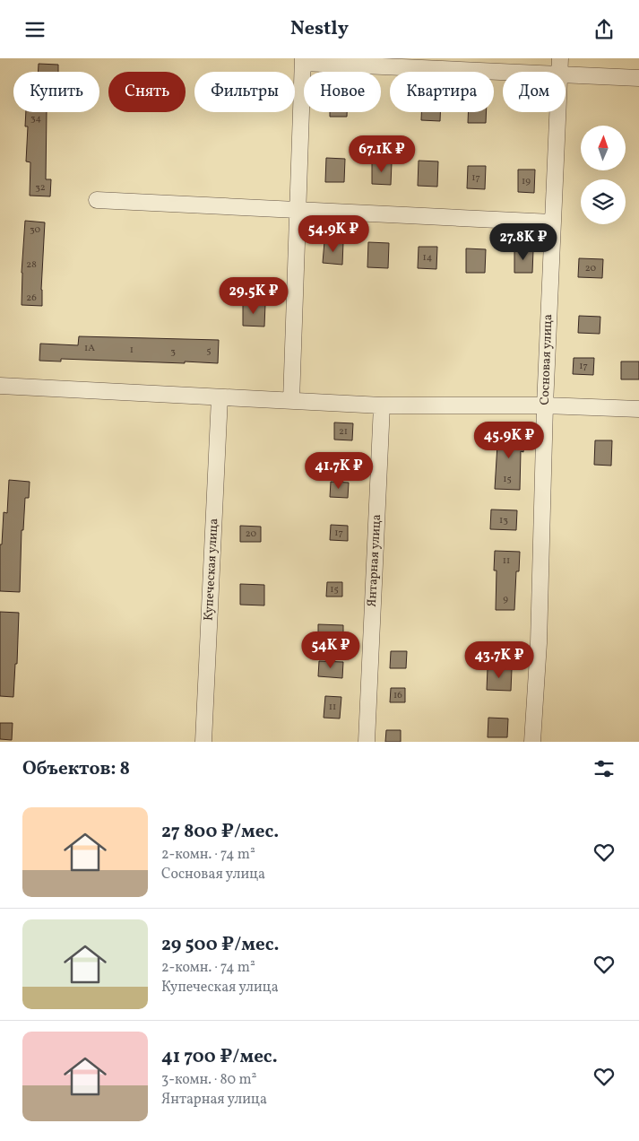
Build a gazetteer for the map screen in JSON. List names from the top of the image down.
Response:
{
  "streets": {
    "street": ["Сосновая улица", "Янтарная улица", "Купеческая улица"]
  },
  "house_numbers": [
    "34",
    "17",
    "19",
    "32",
    "30",
    "14",
    "28",
    "20",
    "26",
    "1А",
    "1",
    "5",
    "3",
    "17",
    "21",
    "15",
    "13",
    "17",
    "20",
    "11",
    "15",
    "9",
    "16",
    "11"
  ],
  "north": "top",
  "page": {
    "header": "Nestly",
    "chip": [
      "Купить",
      "Снять",
      "Фильтры",
      "Новое",
      "Квартира",
      "Дом"
    ],
    "price": [
      "67.1K ₽",
      "54.9K ₽",
      "27.8K ₽",
      "29.5K ₽",
      "45.9K ₽",
      "41.7K ₽",
      "54K ₽",
      "43.7K ₽"
    ],
    "heading": "Объектов: 8",
    "list": [
      {
        "name": "27 800 ₽/мес.",
        "note": "2-комн. · 74 m² · Сосновая улица"
      },
      {
        "name": "29 500 ₽/мес.",
        "note": "2-комн. · 74 m² · Купеческая улица"
      },
      {
        "name": "41 700 ₽/мес.",
        "note": "3-комн. · 80 m² · Янтарная улица"
      }
    ]
  }
}
